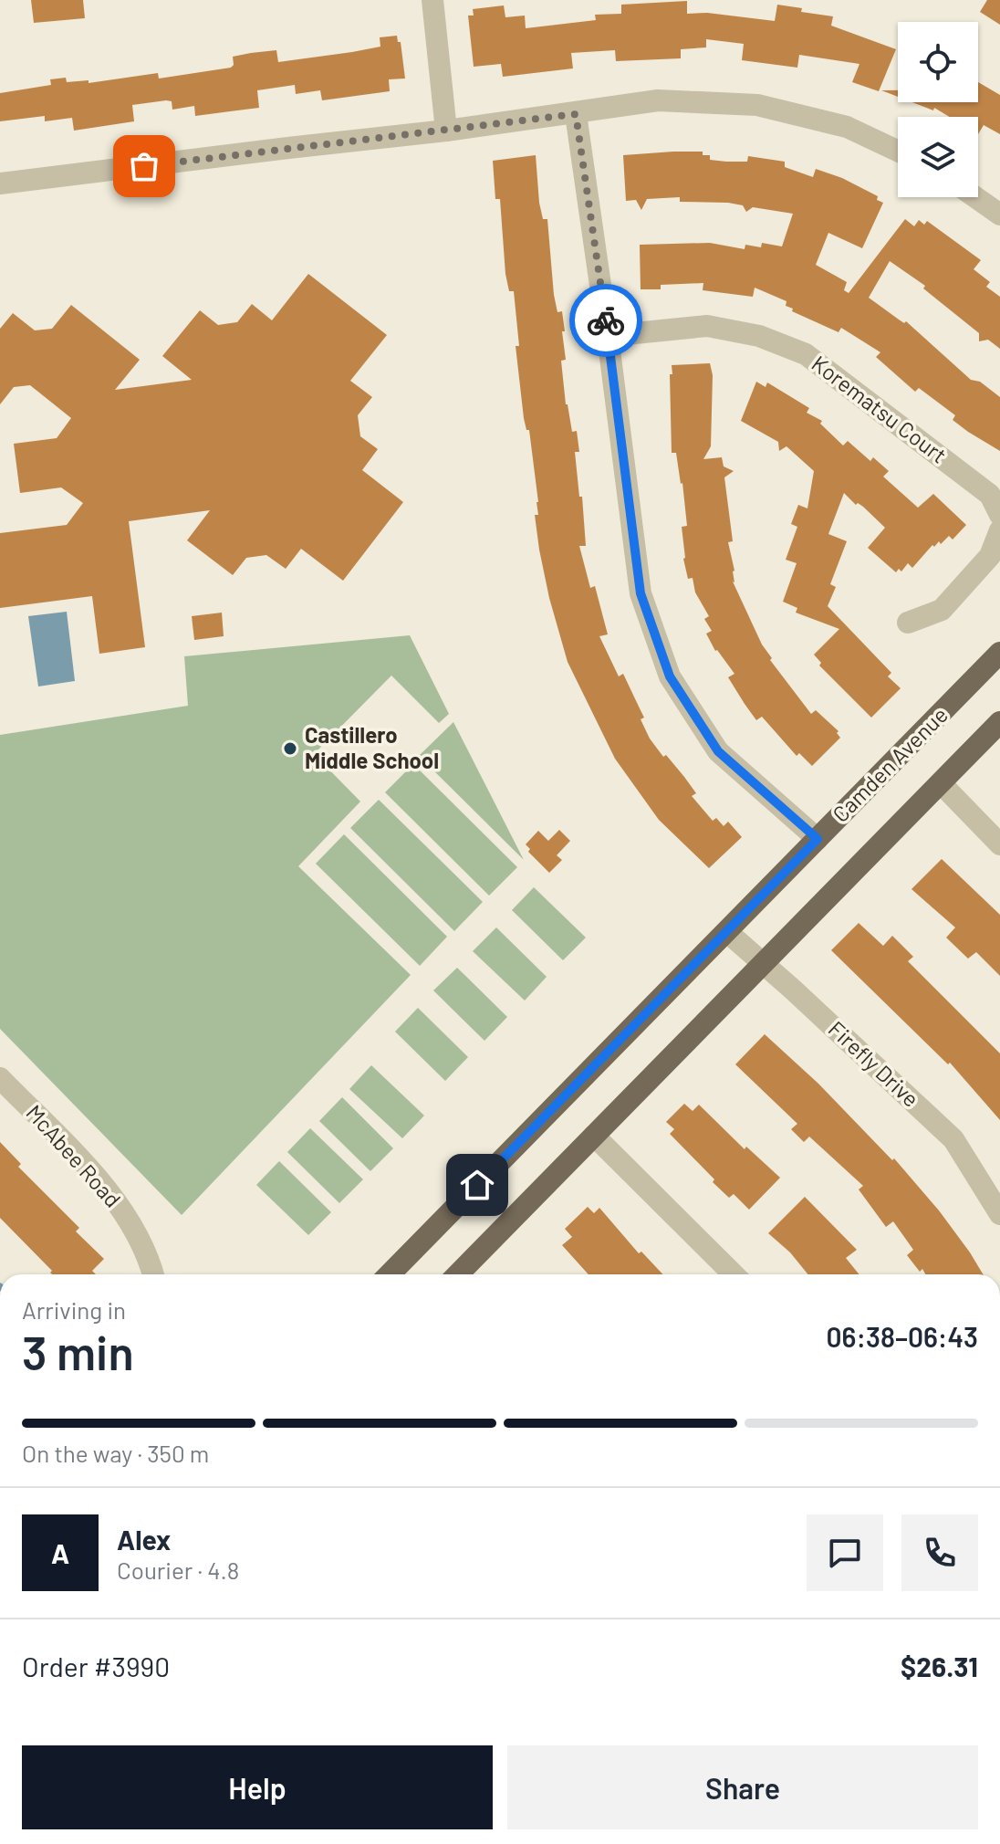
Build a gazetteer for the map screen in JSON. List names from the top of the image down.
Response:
{
  "streets": {
    "main road": ["Camden Avenue"],
    "street": ["Korematsu Court", "Firefly Drive", "McAbee Road"]
  },
  "crossings": [
    ["Camden Avenue", "Firefly Drive"]
  ],
  "places": ["Castillero Middle School"],
  "page": {
    "heading": ["3 min", "Arriving in", "06:38–06:43"],
    "panel": [
      "Alex",
      "Courier · 4.8",
      "Order #3990",
      "$26.31"
    ],
    "bar": "On the way · 350 m",
    "round": "A",
    "buttons": ["Help", "Share"]
  }
}
